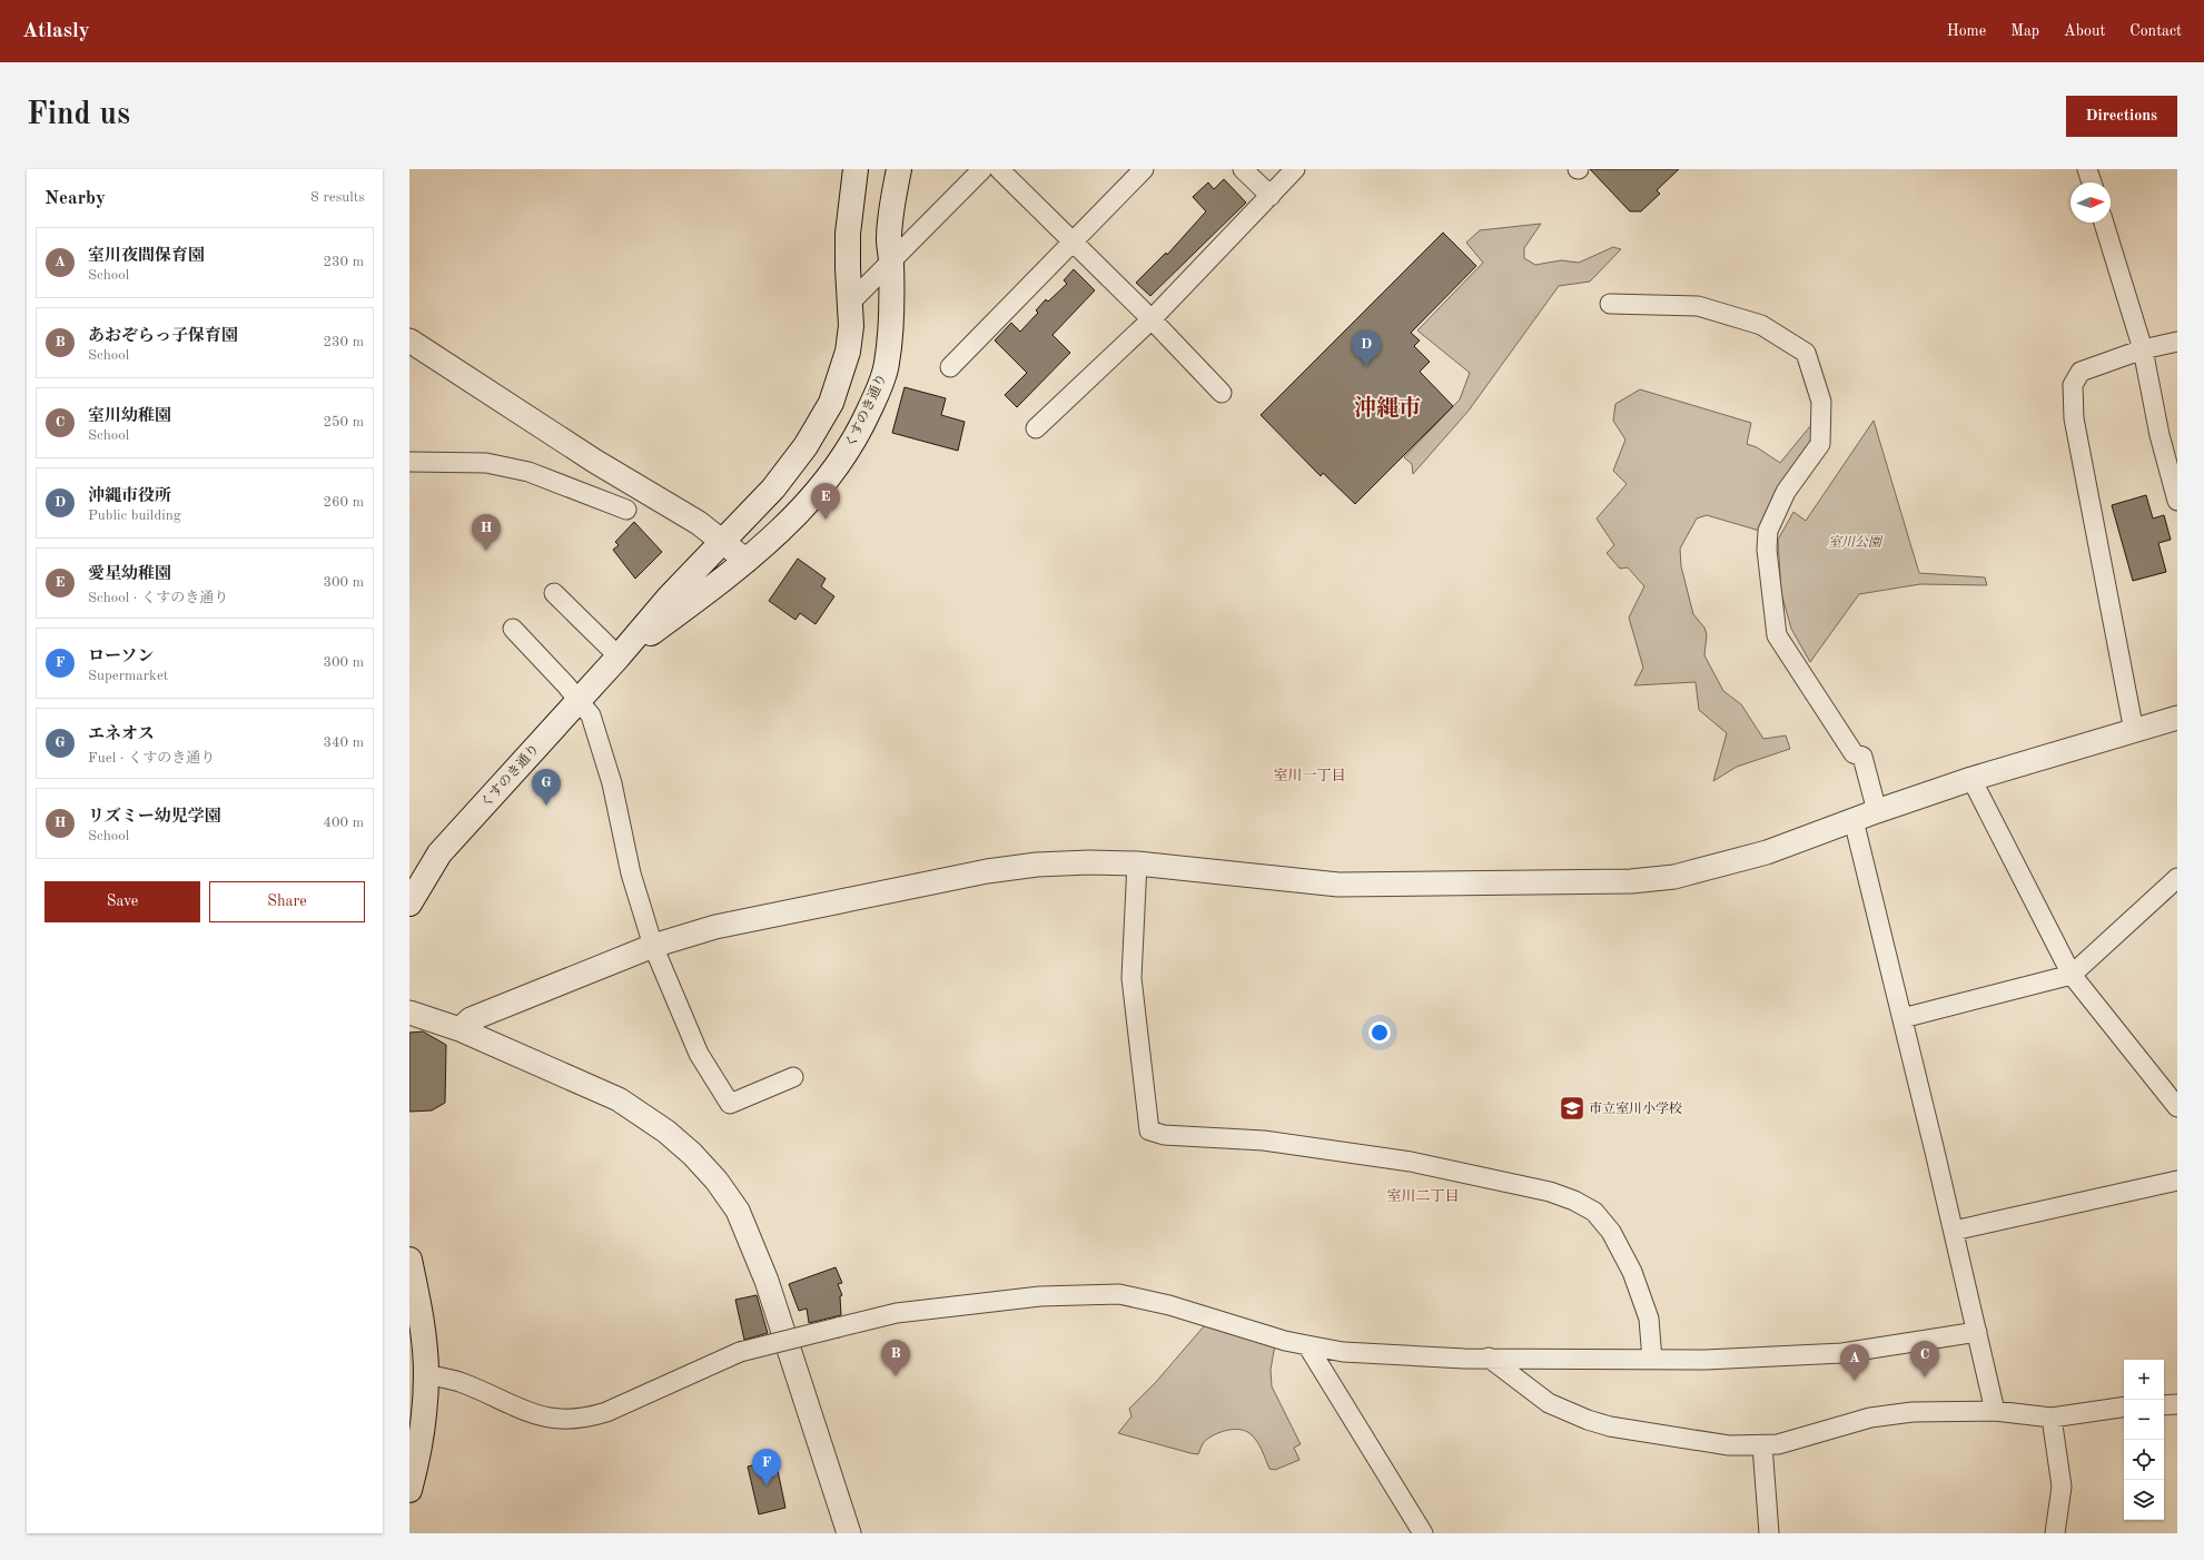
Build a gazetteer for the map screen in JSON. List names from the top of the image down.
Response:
{
  "streets": {
    "main road": ["くすのき通り"]
  },
  "districts": ["沖縄市", "室川一丁目", "室川二丁目"],
  "parks": ["室川公園"],
  "places": {
    "school or university": ["市立室川小学校"]
  },
  "north": "right",
  "page": {
    "header": "Atlasly",
    "nav": [
      "Home",
      "Map",
      "About",
      "Contact"
    ],
    "buttons": [
      "Directions",
      ["Save", "Share"]
    ],
    "title": "Find us",
    "heading": ["Nearby", "8 results"],
    "list": [
      {
        "mark": "A",
        "name": "室川夜間保育園",
        "note": "School",
        "value": "230 m"
      },
      {
        "mark": "B",
        "name": "あおぞらっ子保育園",
        "note": "School",
        "value": "230 m"
      },
      {
        "mark": "C",
        "name": "室川幼稚園",
        "note": "School",
        "value": "250 m"
      },
      {
        "mark": "D",
        "name": "沖縄市役所",
        "note": "Public building",
        "value": "260 m"
      },
      {
        "mark": "E",
        "name": "愛星幼稚園",
        "note": "School · くすのき通り",
        "value": "300 m"
      },
      {
        "mark": "F",
        "name": "ローソン",
        "note": "Supermarket",
        "value": "300 m"
      },
      {
        "mark": "G",
        "name": "エネオス",
        "note": "Fuel · くすのき通り",
        "value": "340 m"
      },
      {
        "mark": "H",
        "name": "リズミー幼児学園",
        "note": "School",
        "value": "400 m"
      }
    ],
    "pins": [
      "D",
      "E",
      "H",
      "G",
      "B",
      "C",
      "A",
      "F"
    ],
    "map_buttons": ["+", "−"]
  }
}
